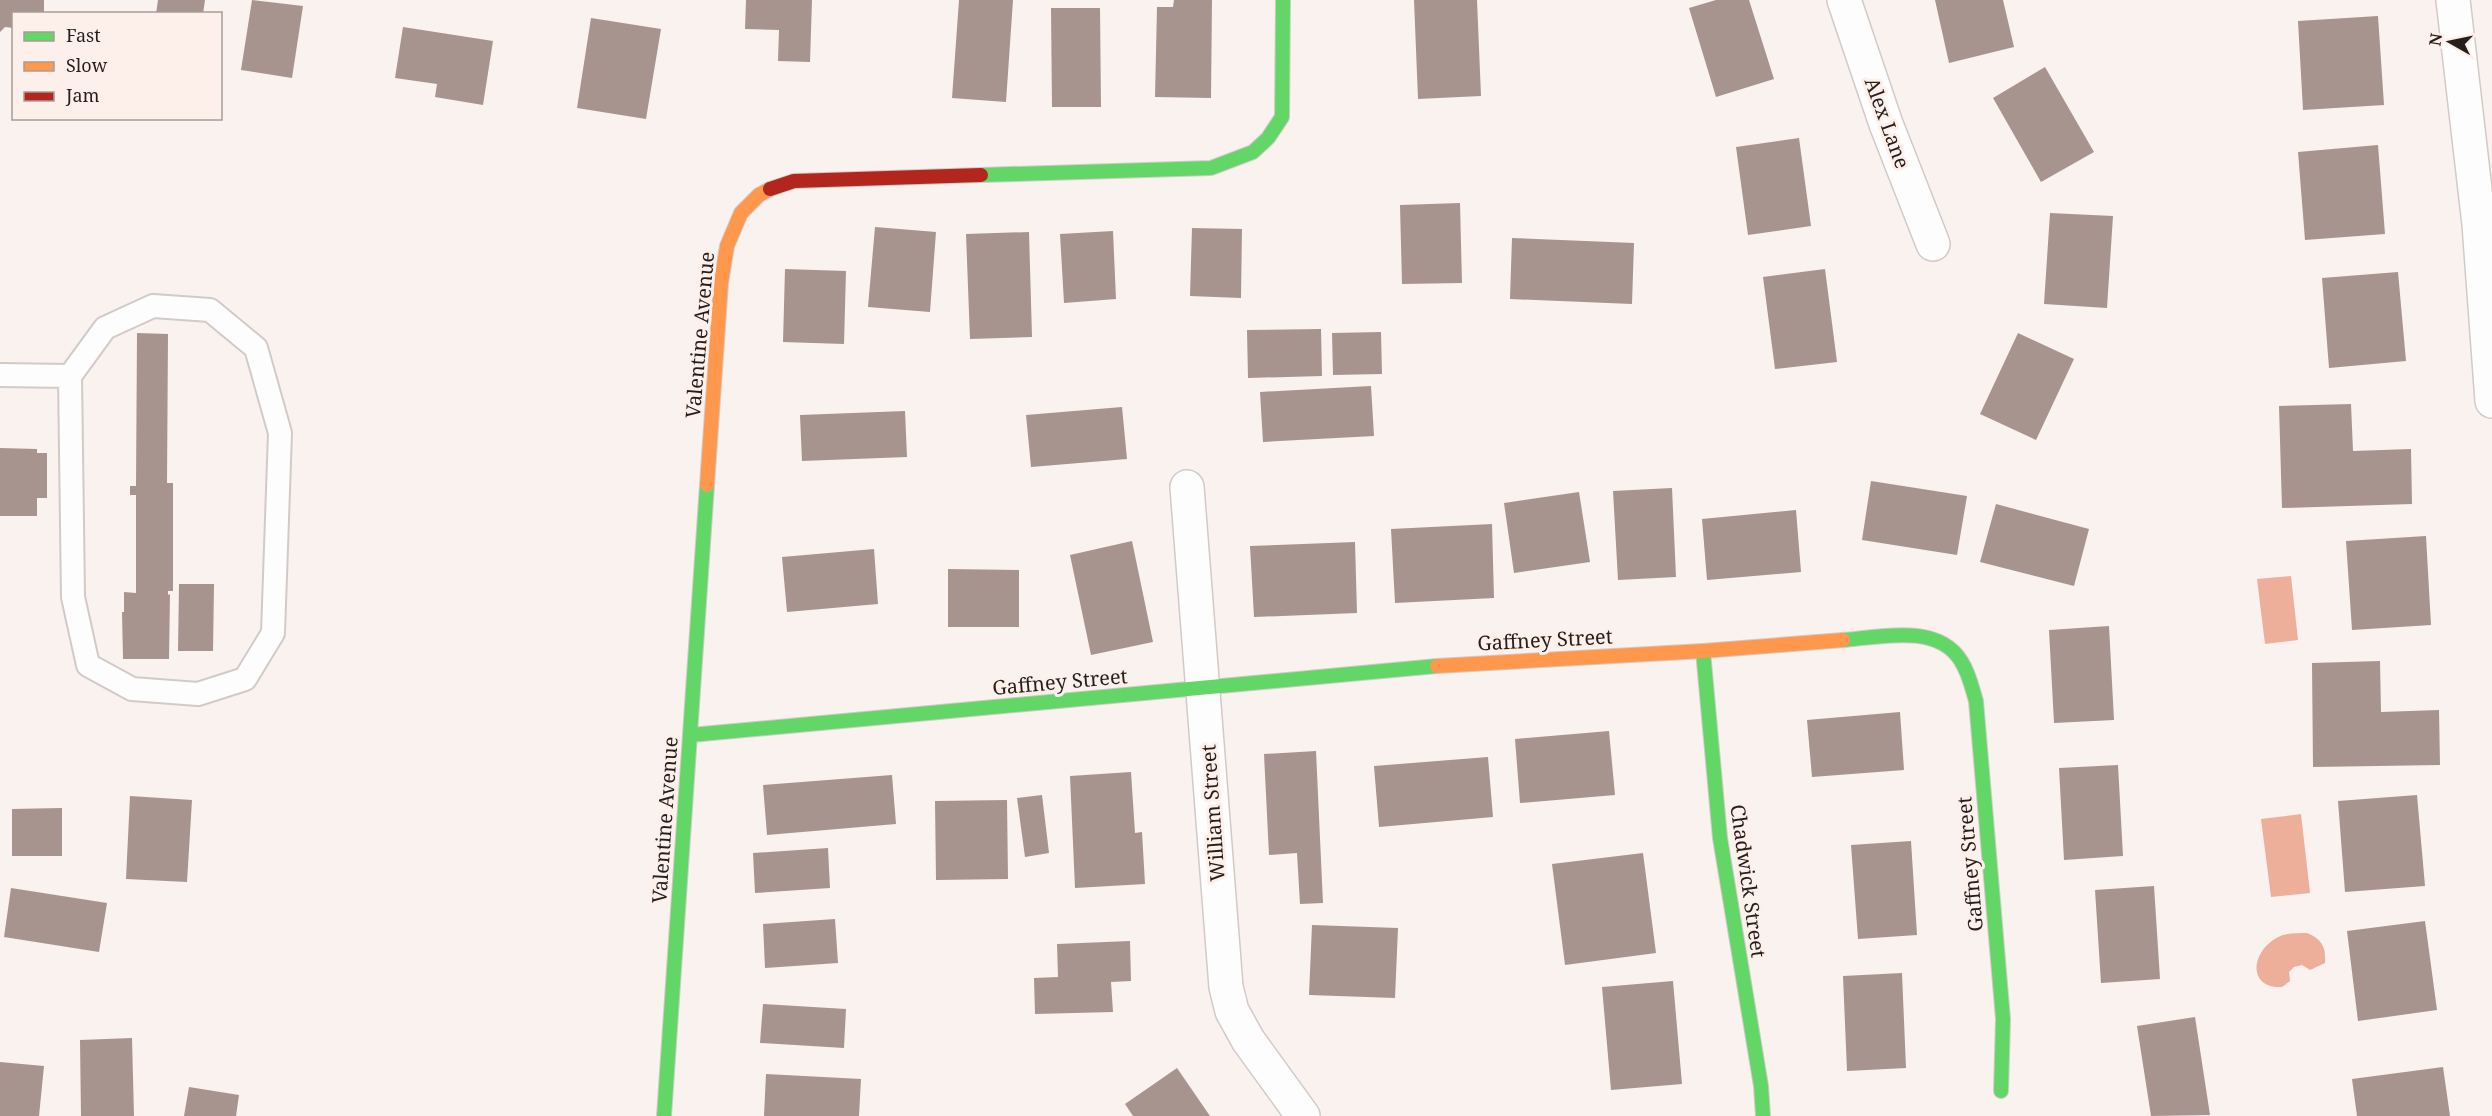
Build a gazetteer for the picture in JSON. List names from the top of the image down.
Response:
{
  "streets": {
    "street": [
      "Alex Lane",
      "Valentine Avenue",
      "Gaffney Street",
      "William Street",
      "Chadwick Street"
    ]
  },
  "crossings": [
    ["Valentine Avenue", "Gaffney Street"],
    ["Gaffney Street", "William Street"],
    ["Gaffney Street", "Chadwick Street"]
  ],
  "legend": ["Fast", "Slow", "Jam"],
  "north": "left"
}
